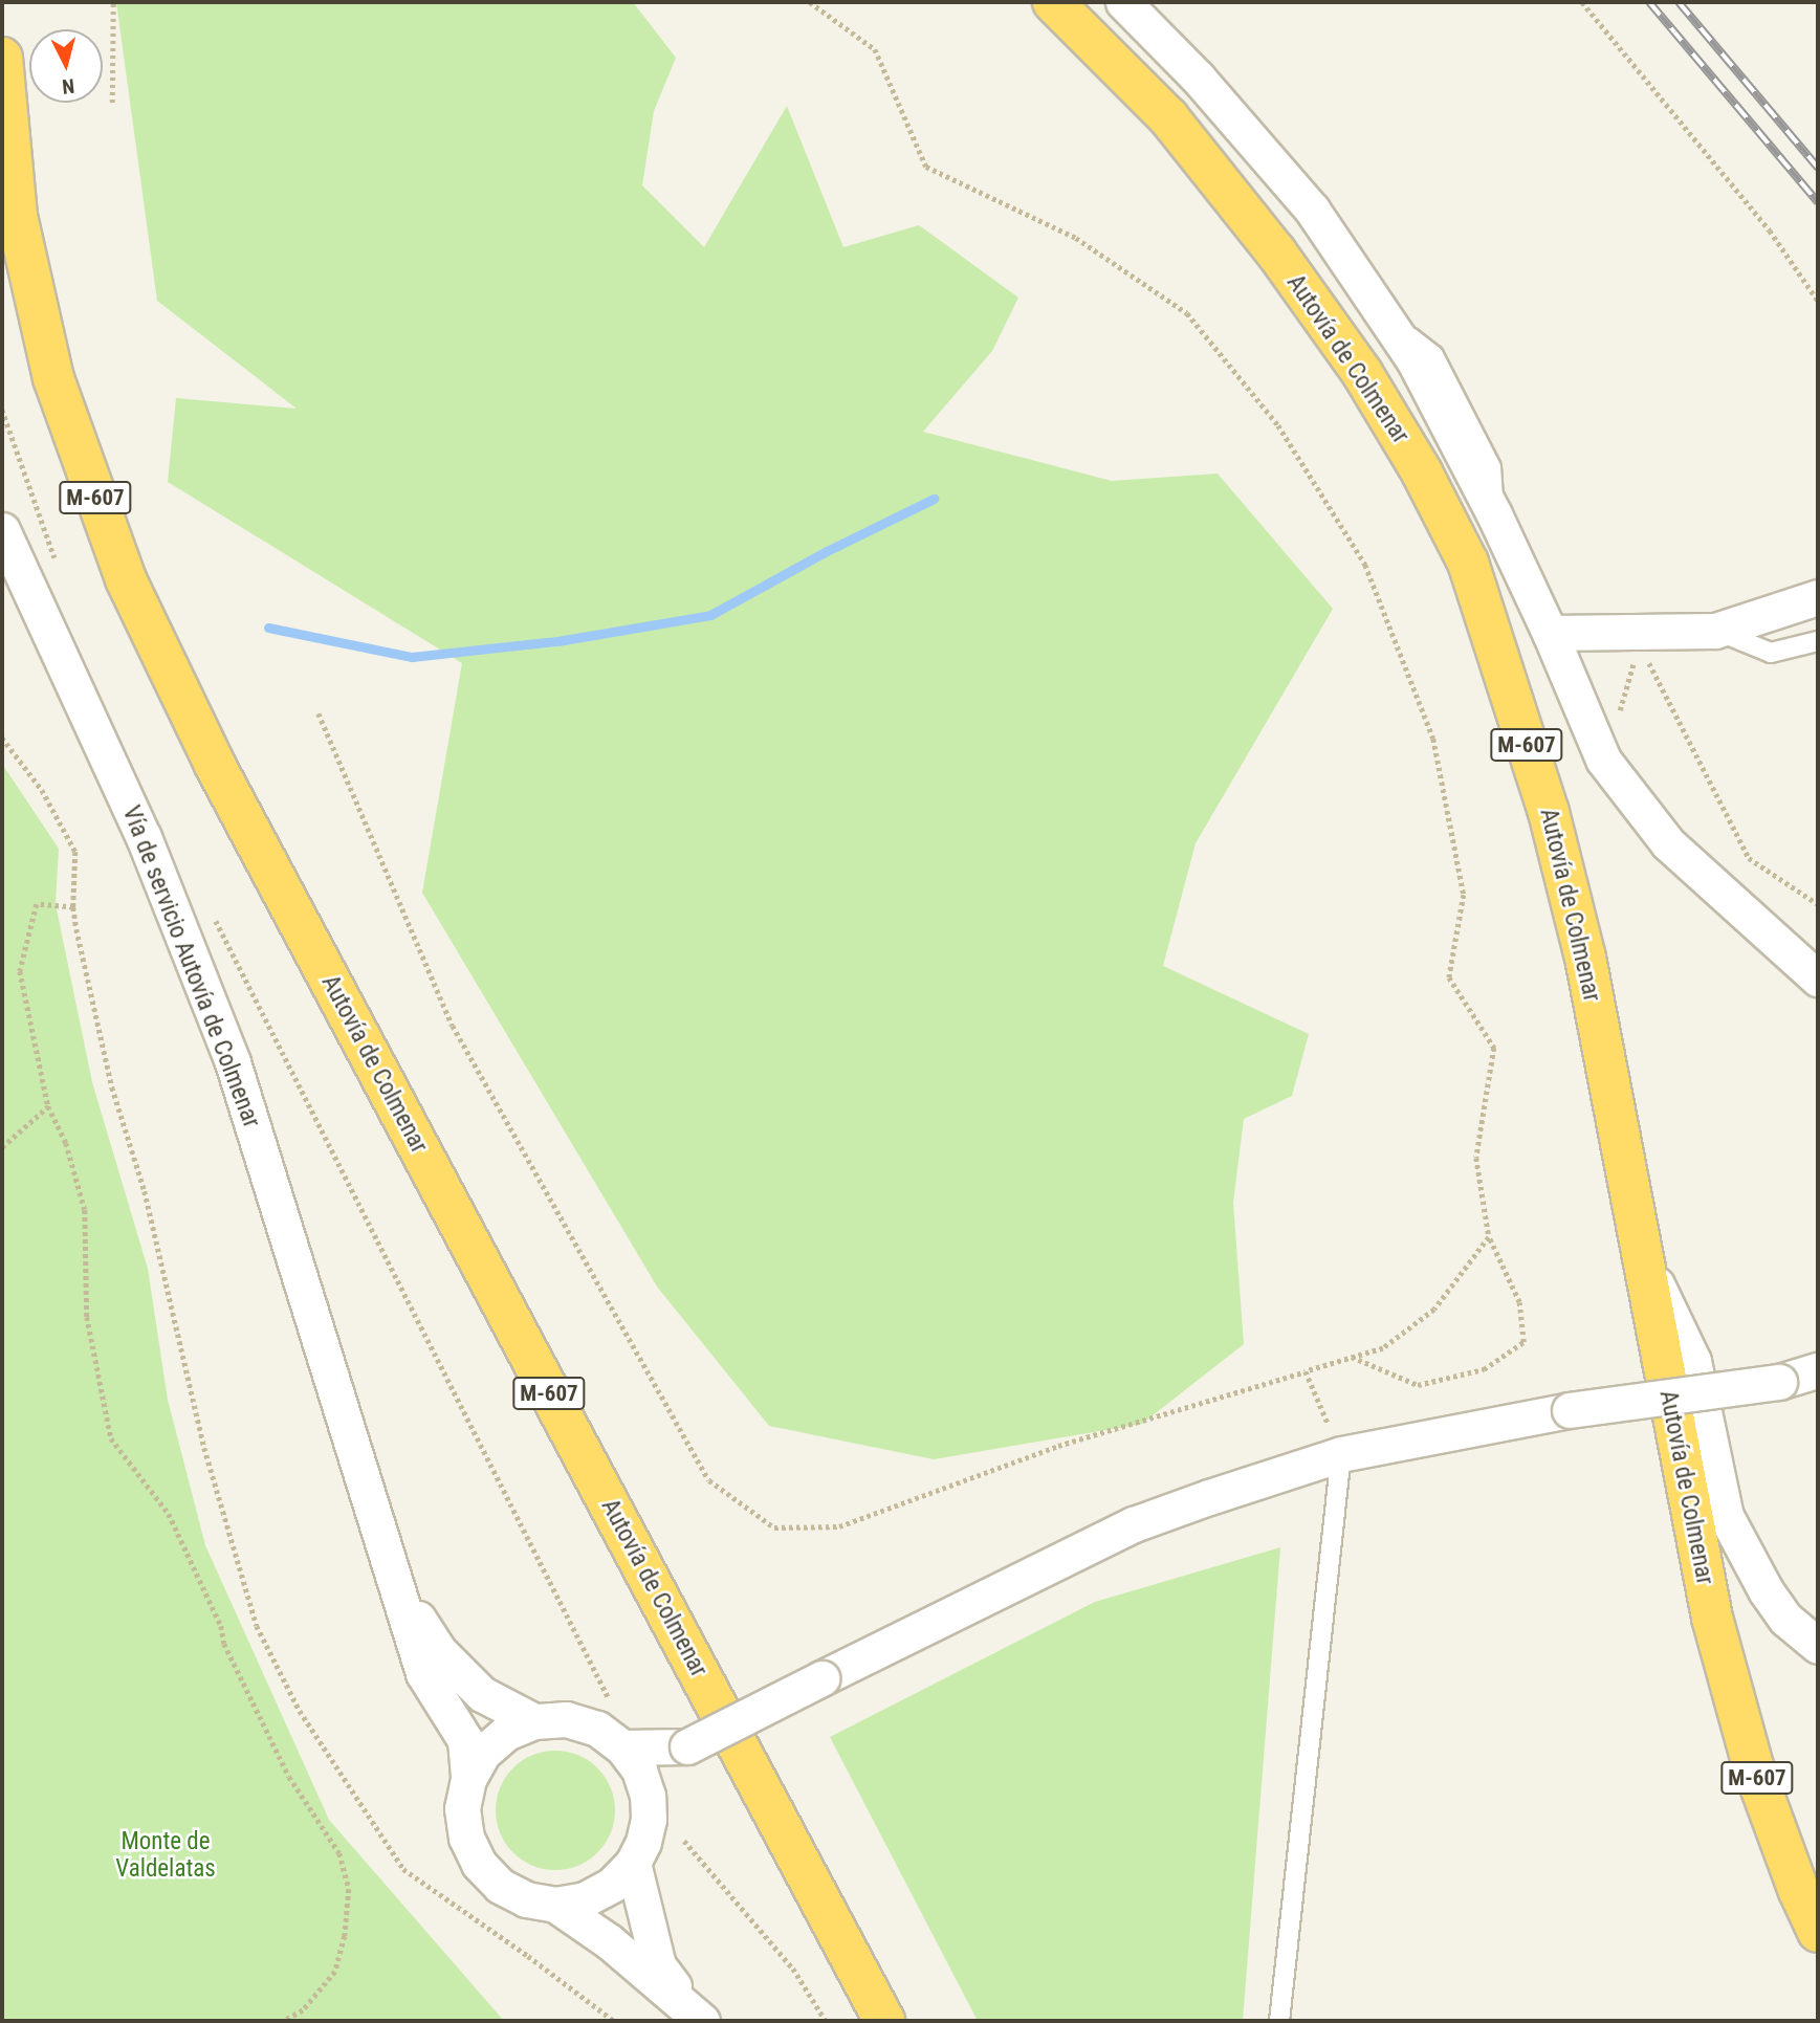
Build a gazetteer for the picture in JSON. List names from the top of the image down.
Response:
{
  "streets": {
    "highway": ["Autovía de Colmenar", "M-607"],
    "street": ["Vía de servicio Autovía de Colmenar"]
  },
  "parks": ["Monte de Valdelatas"],
  "north": "bottom"
}
